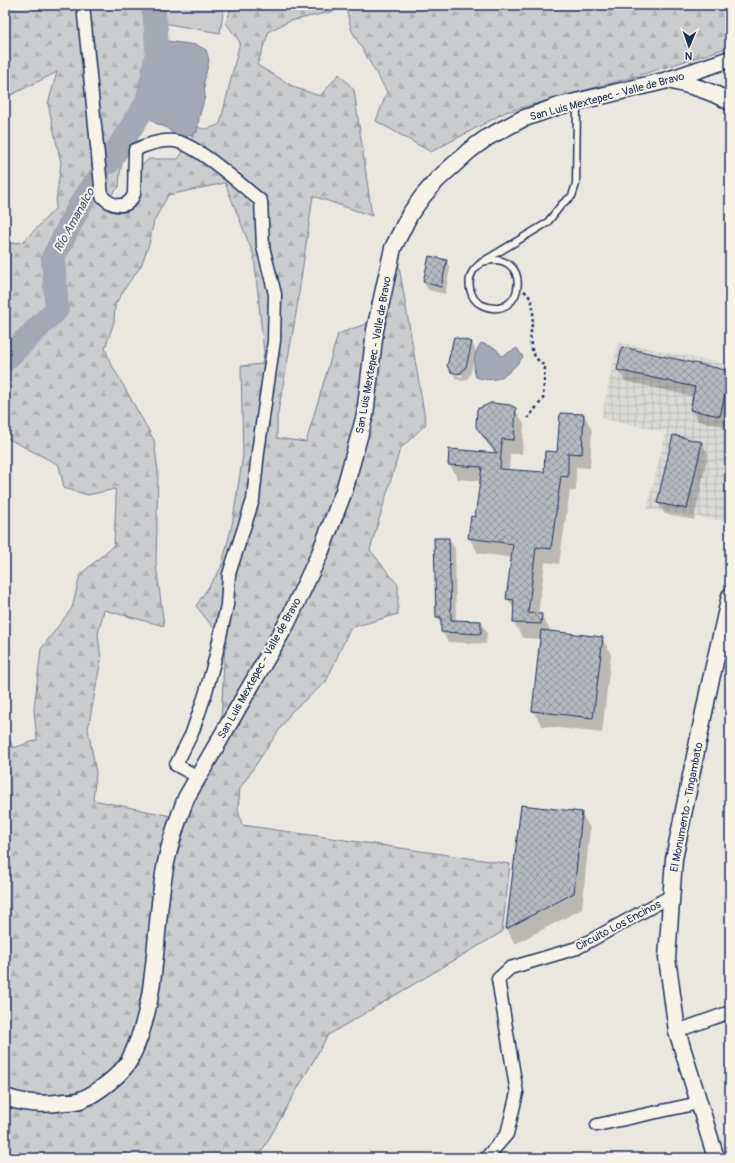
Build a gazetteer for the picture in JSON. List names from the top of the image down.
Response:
{
  "streets": {
    "main road": ["San Luis Mextepec - Valle de Bravo", "El Monumento - Tingambato"],
    "street": ["Circuito Los Encinos"]
  },
  "crossings": [
    ["El Monumento - Tingambato", "Circuito Los Encinos"]
  ],
  "water": ["Río Amanalco"],
  "north": "bottom"
}
